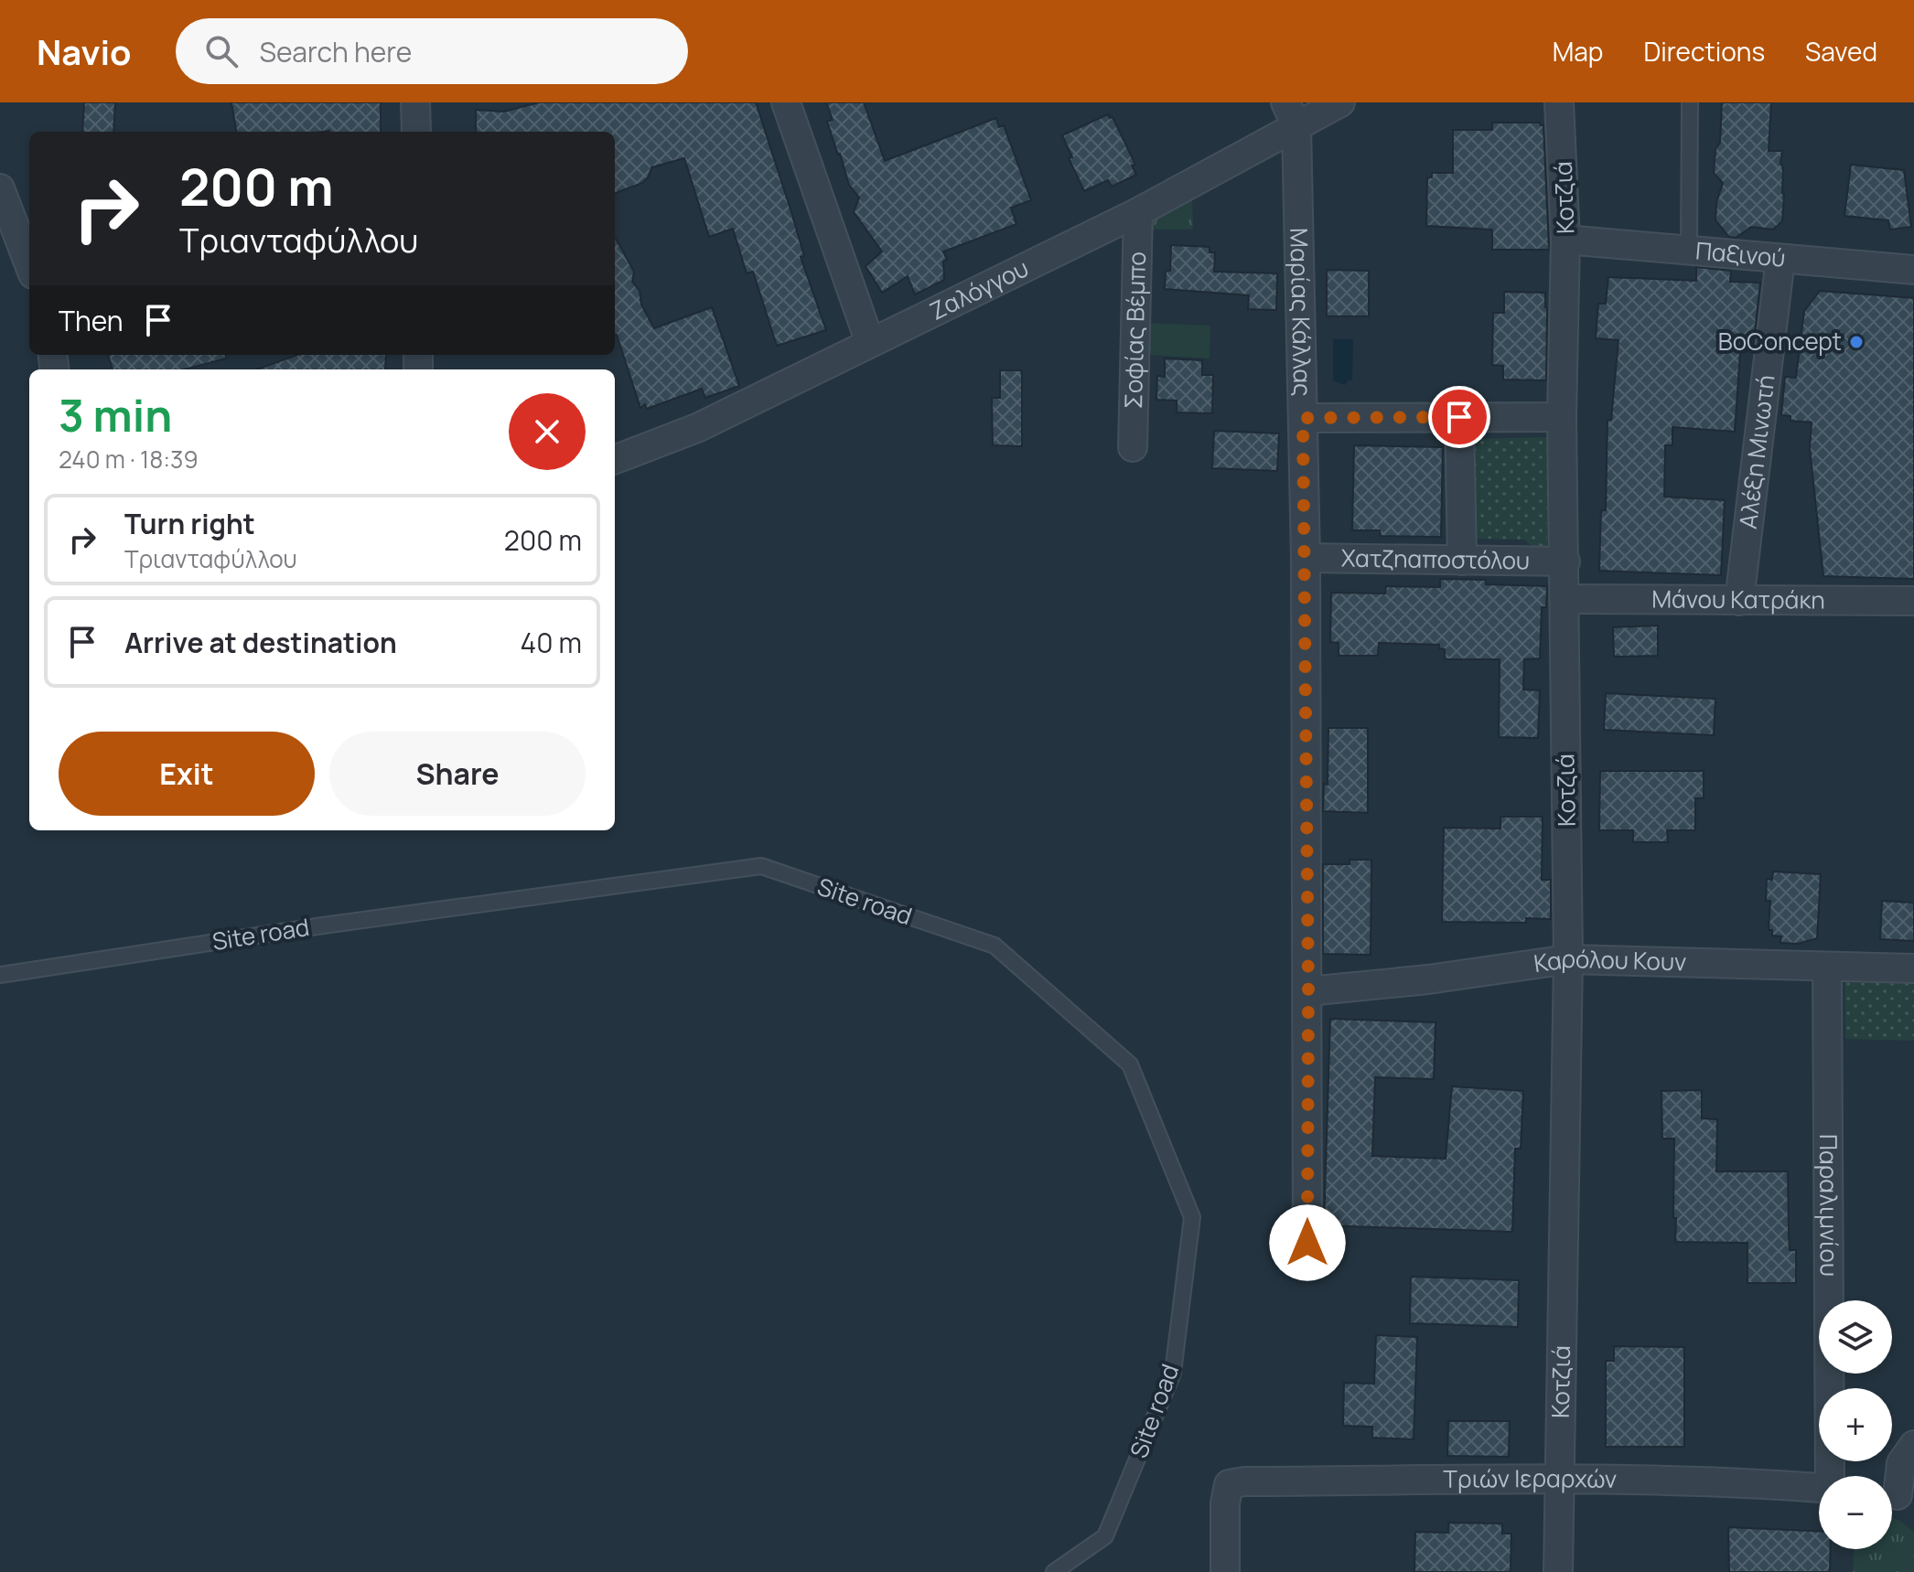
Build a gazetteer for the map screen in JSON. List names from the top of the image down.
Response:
{
  "streets": {
    "street": [
      "Κοτζιά",
      "Παξινού",
      "Ζαλόγγου",
      "Μαρίας Κάλλας",
      "Σοφίας Βέμπο",
      "Αλέξη Μινωτή",
      "Χατζηαποστόλου",
      "Μάνου Κατράκη",
      "Καρόλου Κουν",
      "Παραλιμνίου",
      "Τριών Ιεραρχών"
    ],
    "lane": ["Site road"]
  },
  "crossings": [
    ["Κοτζιά", "Παξινού"],
    ["Κοτζιά", "Χατζηαποστόλου"],
    ["Κοτζιά", "Μάνου Κατράκη"],
    ["Κοτζιά", "Καρόλου Κουν"],
    ["Κοτζιά", "Τριών Ιεραρχών"],
    ["Παξινού", "Αλέξη Μινωτή"],
    ["Ζαλόγγου", "Μαρίας Κάλλας"],
    ["Ζαλόγγου", "Σοφίας Βέμπο"],
    ["Μαρίας Κάλλας", "Χατζηαποστόλου"],
    ["Μαρίας Κάλλας", "Καρόλου Κουν"],
    ["Αλέξη Μινωτή", "Μάνου Κατράκη"],
    ["Καρόλου Κουν", "Παραλιμνίου"]
  ],
  "places": ["BoConcept"],
  "page": {
    "header": "Navio",
    "search": "Search here",
    "nav": ["Map", "Directions", "Saved"],
    "turn": ["200 m", "Τριανταφύλλου"],
    "then": "Then",
    "heading": ["3 min", "240 m · 18:39"],
    "list": [
      {
        "name": "Turn right",
        "note": "Τριανταφύλλου",
        "value": "200 m"
      },
      {
        "name": "Arrive at destination",
        "value": "40 m"
      }
    ],
    "buttons": ["Exit", "Share"],
    "map_buttons": ["+", "−"]
  }
}
